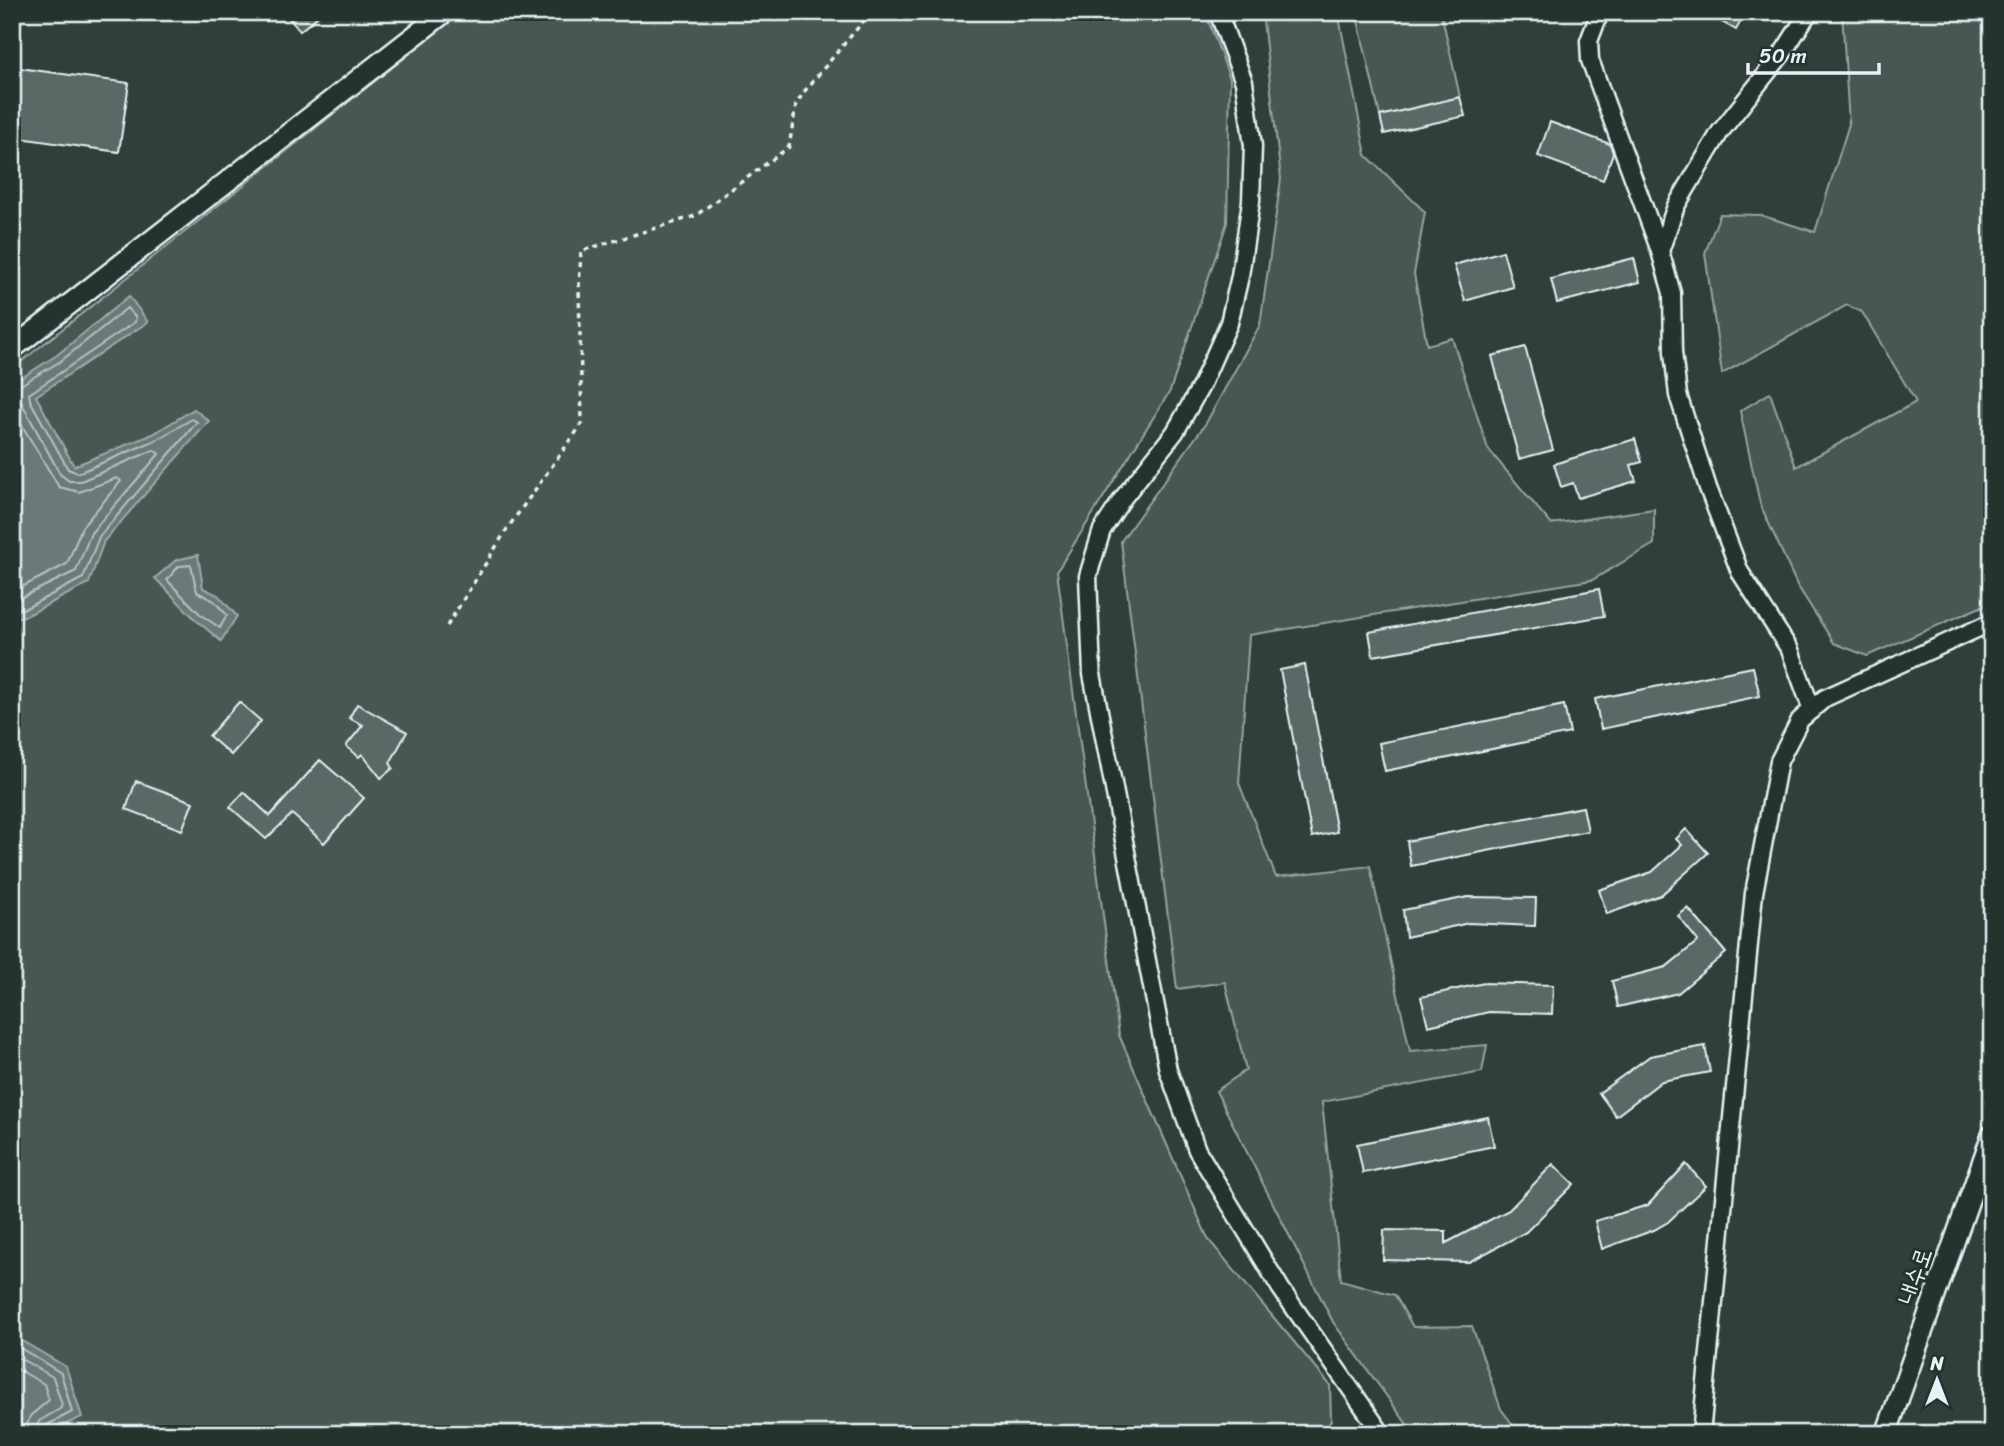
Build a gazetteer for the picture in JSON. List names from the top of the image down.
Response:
{
  "streets": {
    "street": ["내수로"]
  },
  "scale_bar": "50 m",
  "north": "top"
}
